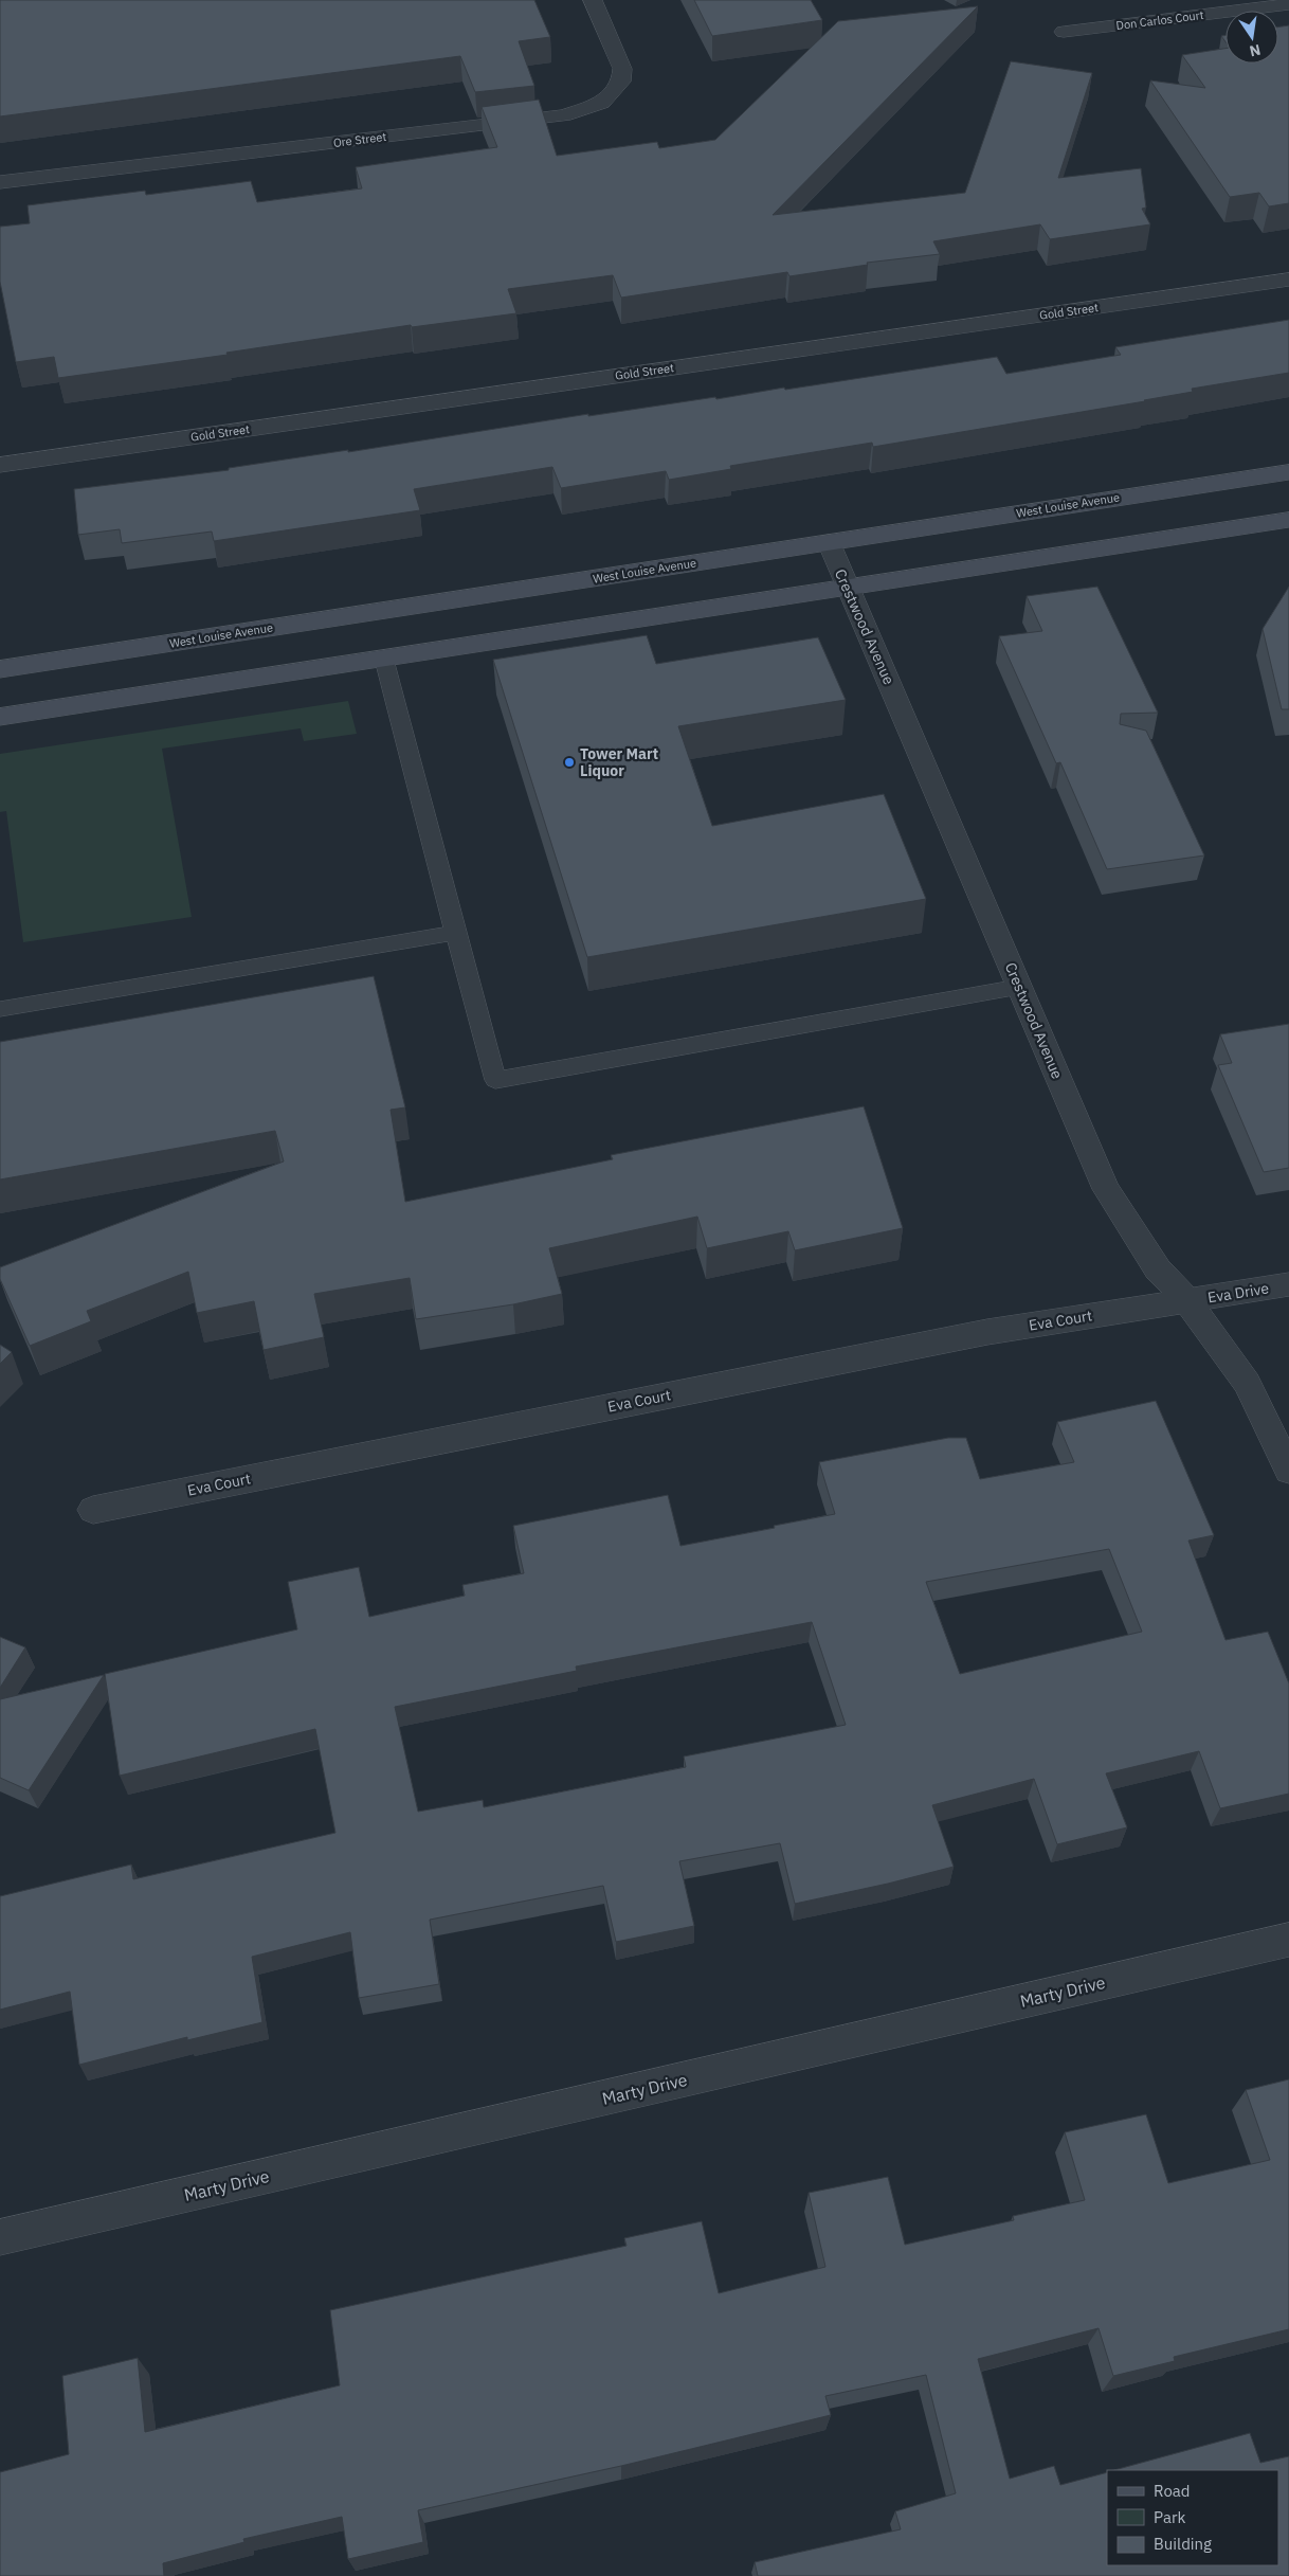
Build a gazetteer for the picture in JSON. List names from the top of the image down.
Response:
{
  "streets": {
    "main road": ["West Louise Avenue"],
    "street": [
      "Don Carlos Court",
      "Ore Street",
      "Gold Street",
      "Crestwood Avenue",
      "Eva Drive",
      "Eva Court",
      "Marty Drive"
    ]
  },
  "crossings": [
    ["West Louise Avenue", "Crestwood Avenue"],
    ["Crestwood Avenue", "Eva Drive"],
    ["Crestwood Avenue", "Eva Court"],
    ["Eva Drive", "Eva Court"]
  ],
  "places": ["Tower Mart Liquor"],
  "legend": ["Road", "Park", "Building"],
  "north": "bottom"
}
